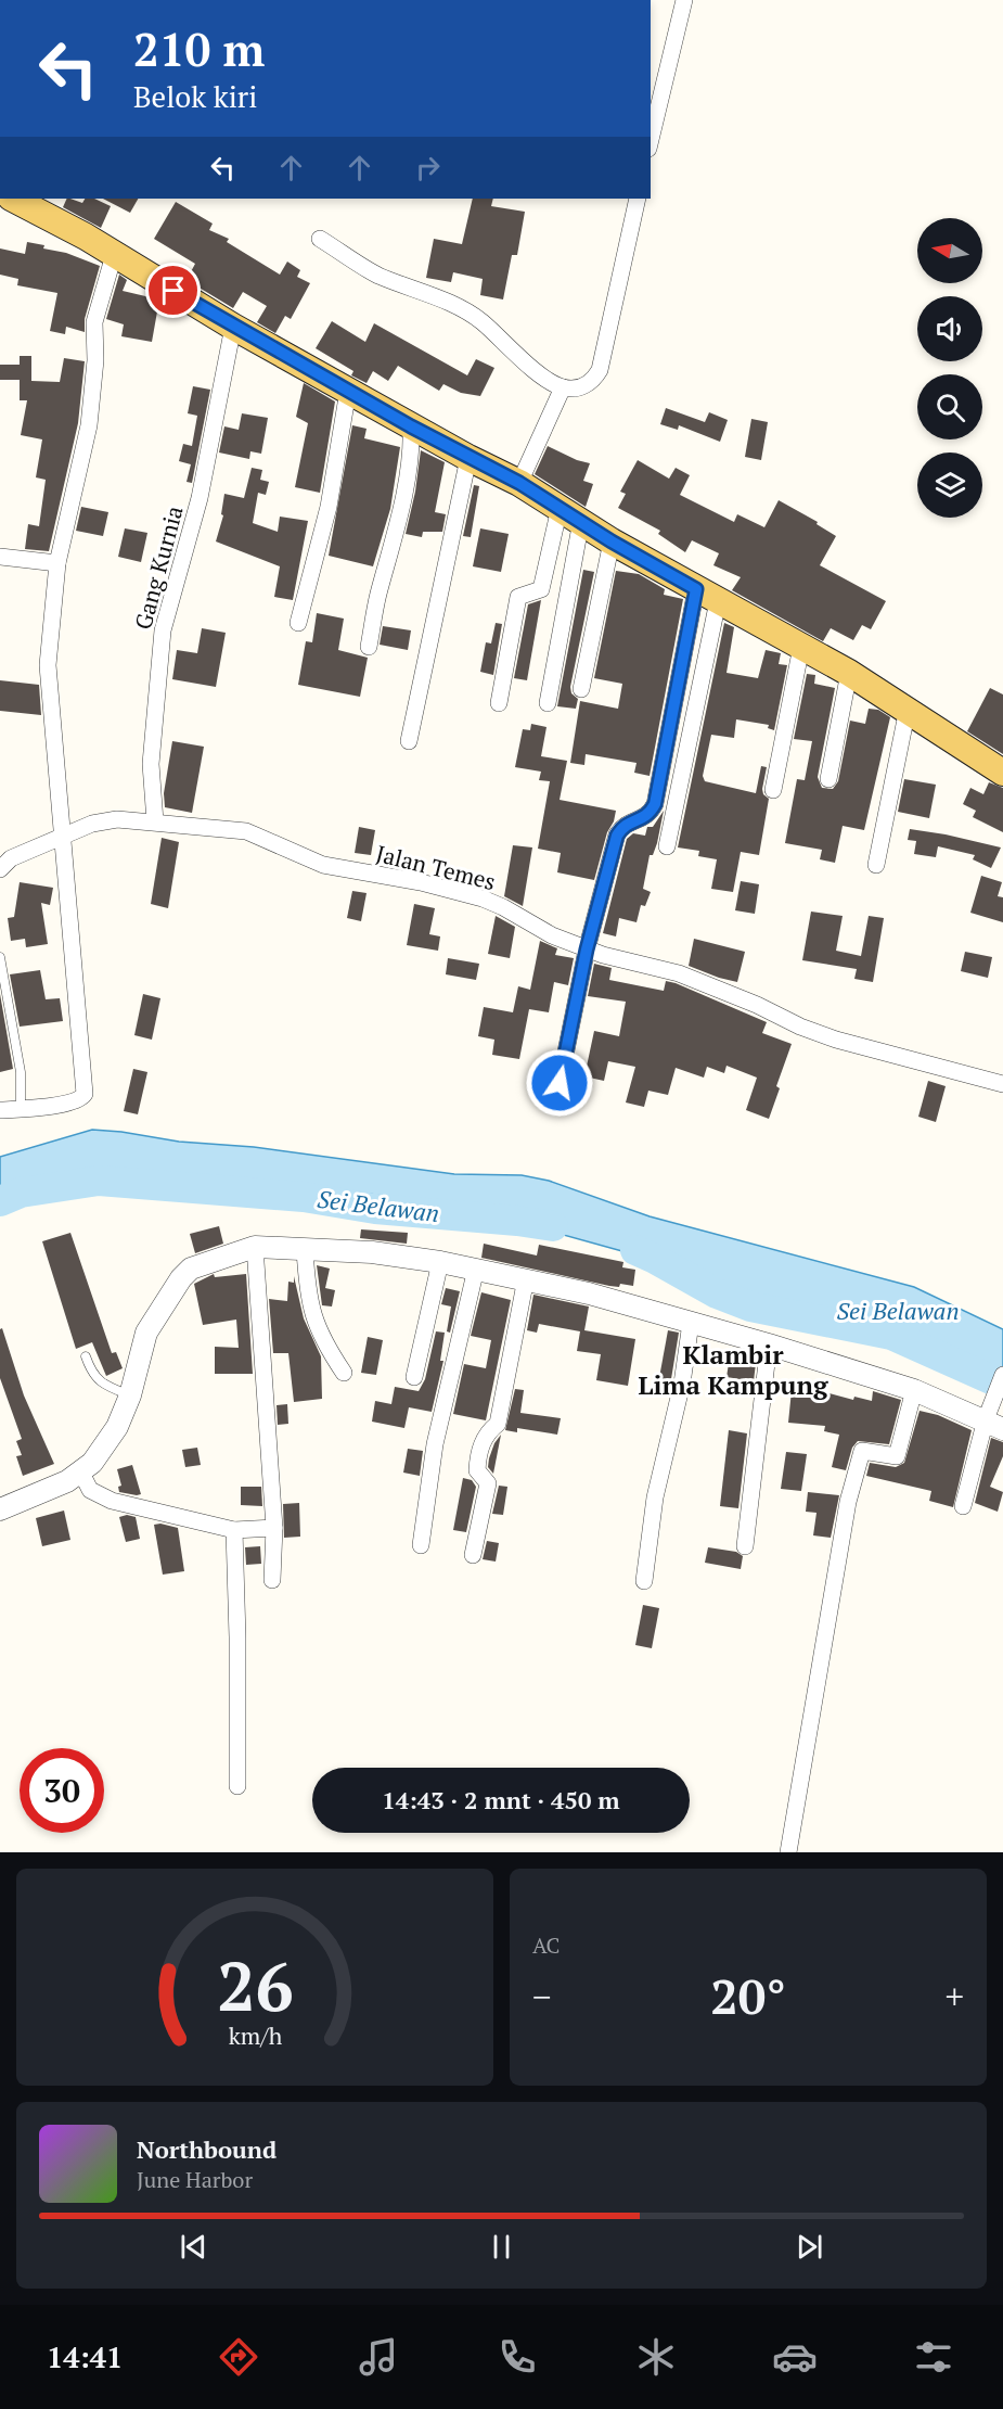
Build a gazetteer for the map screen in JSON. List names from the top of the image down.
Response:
{
  "streets": {
    "street": ["Gang Kurnia", "Jalan Temes"]
  },
  "crossings": [
    ["Gang Kurnia", "Jalan Temes"]
  ],
  "districts": ["Klambir Lima Kampung"],
  "water": ["Sei Belawan"],
  "north": "left",
  "page": {
    "turn": ["210 m", "Belok kiri"],
    "limit": "30",
    "trip": "14:43 · 2 mnt · 450 m",
    "tile": "AC",
    "heat": ["−", "20°", "+"],
    "song": ["Northbound", "June Harbor"],
    "tabs": "14:41",
    "gauge": ["26", "km/h"]
  }
}
